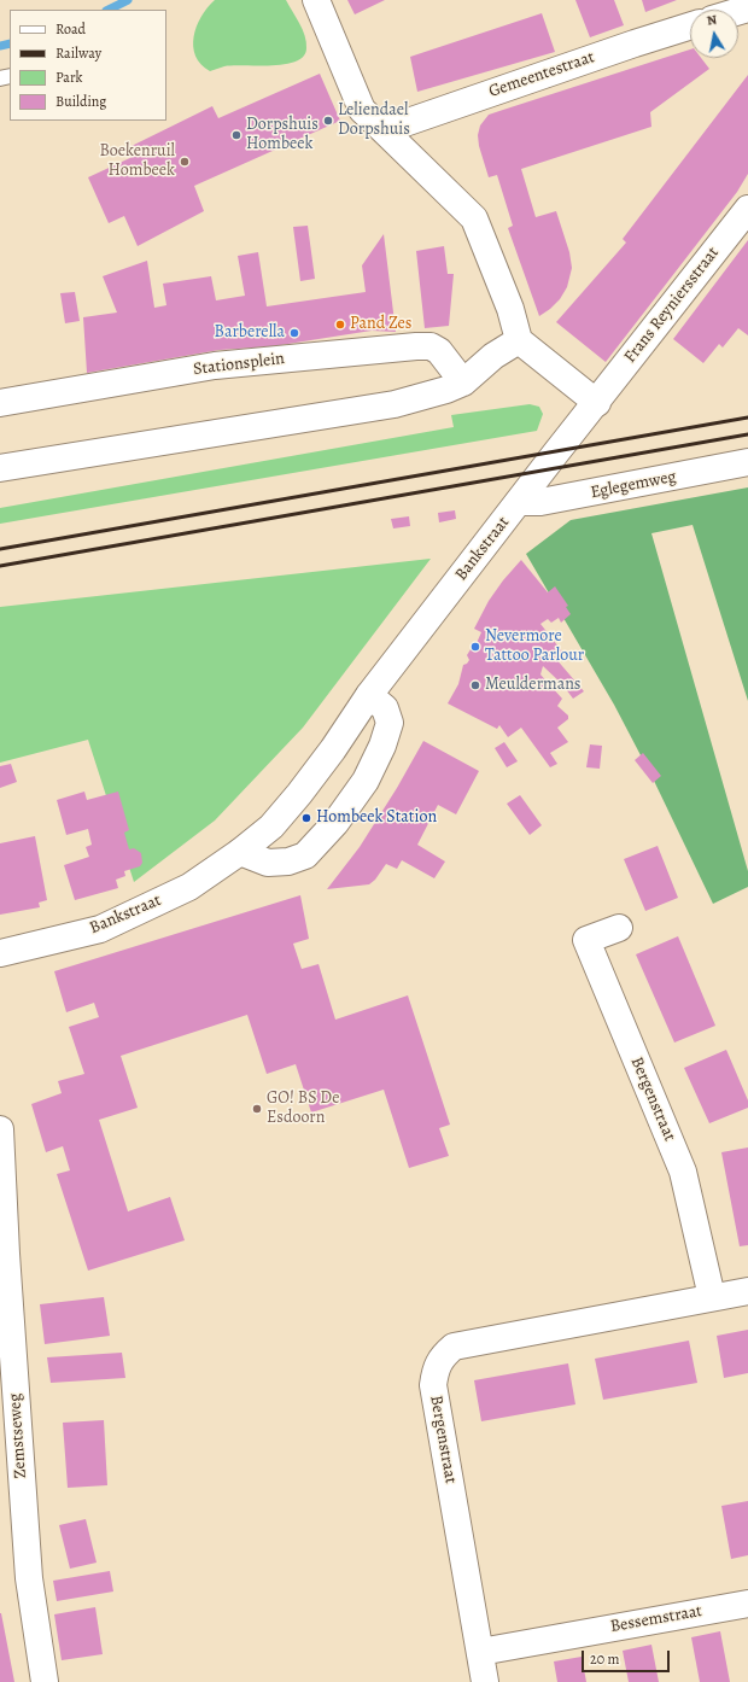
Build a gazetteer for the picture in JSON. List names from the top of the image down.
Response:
{
  "streets": {
    "street": [
      "Gemeentestraat",
      "Frans Reyniersstraat",
      "Stationsplein",
      "Eglegemweg",
      "Bankstraat",
      "Bergenstraat",
      "Zemstseweg",
      "Bessemstraat"
    ]
  },
  "crossings": [
    ["Frans Reyniersstraat", "Bankstraat"],
    ["Eglegemweg", "Bankstraat"],
    ["Bergenstraat", "Bessemstraat"]
  ],
  "places": [
    "Leliendael Dorpshuis",
    "Dorpshuis Hombeek",
    "Boekenruil Hombeek",
    "Pand Zes",
    "Barberella",
    "Nevermore Tattoo Parlour",
    "Meuldermans",
    "Hombeek Station",
    "GO! BS De Esdoorn"
  ],
  "legend": [
    "Road",
    "Railway",
    "Park",
    "Building"
  ],
  "scale_bar": "20 m",
  "north": "top"
}
